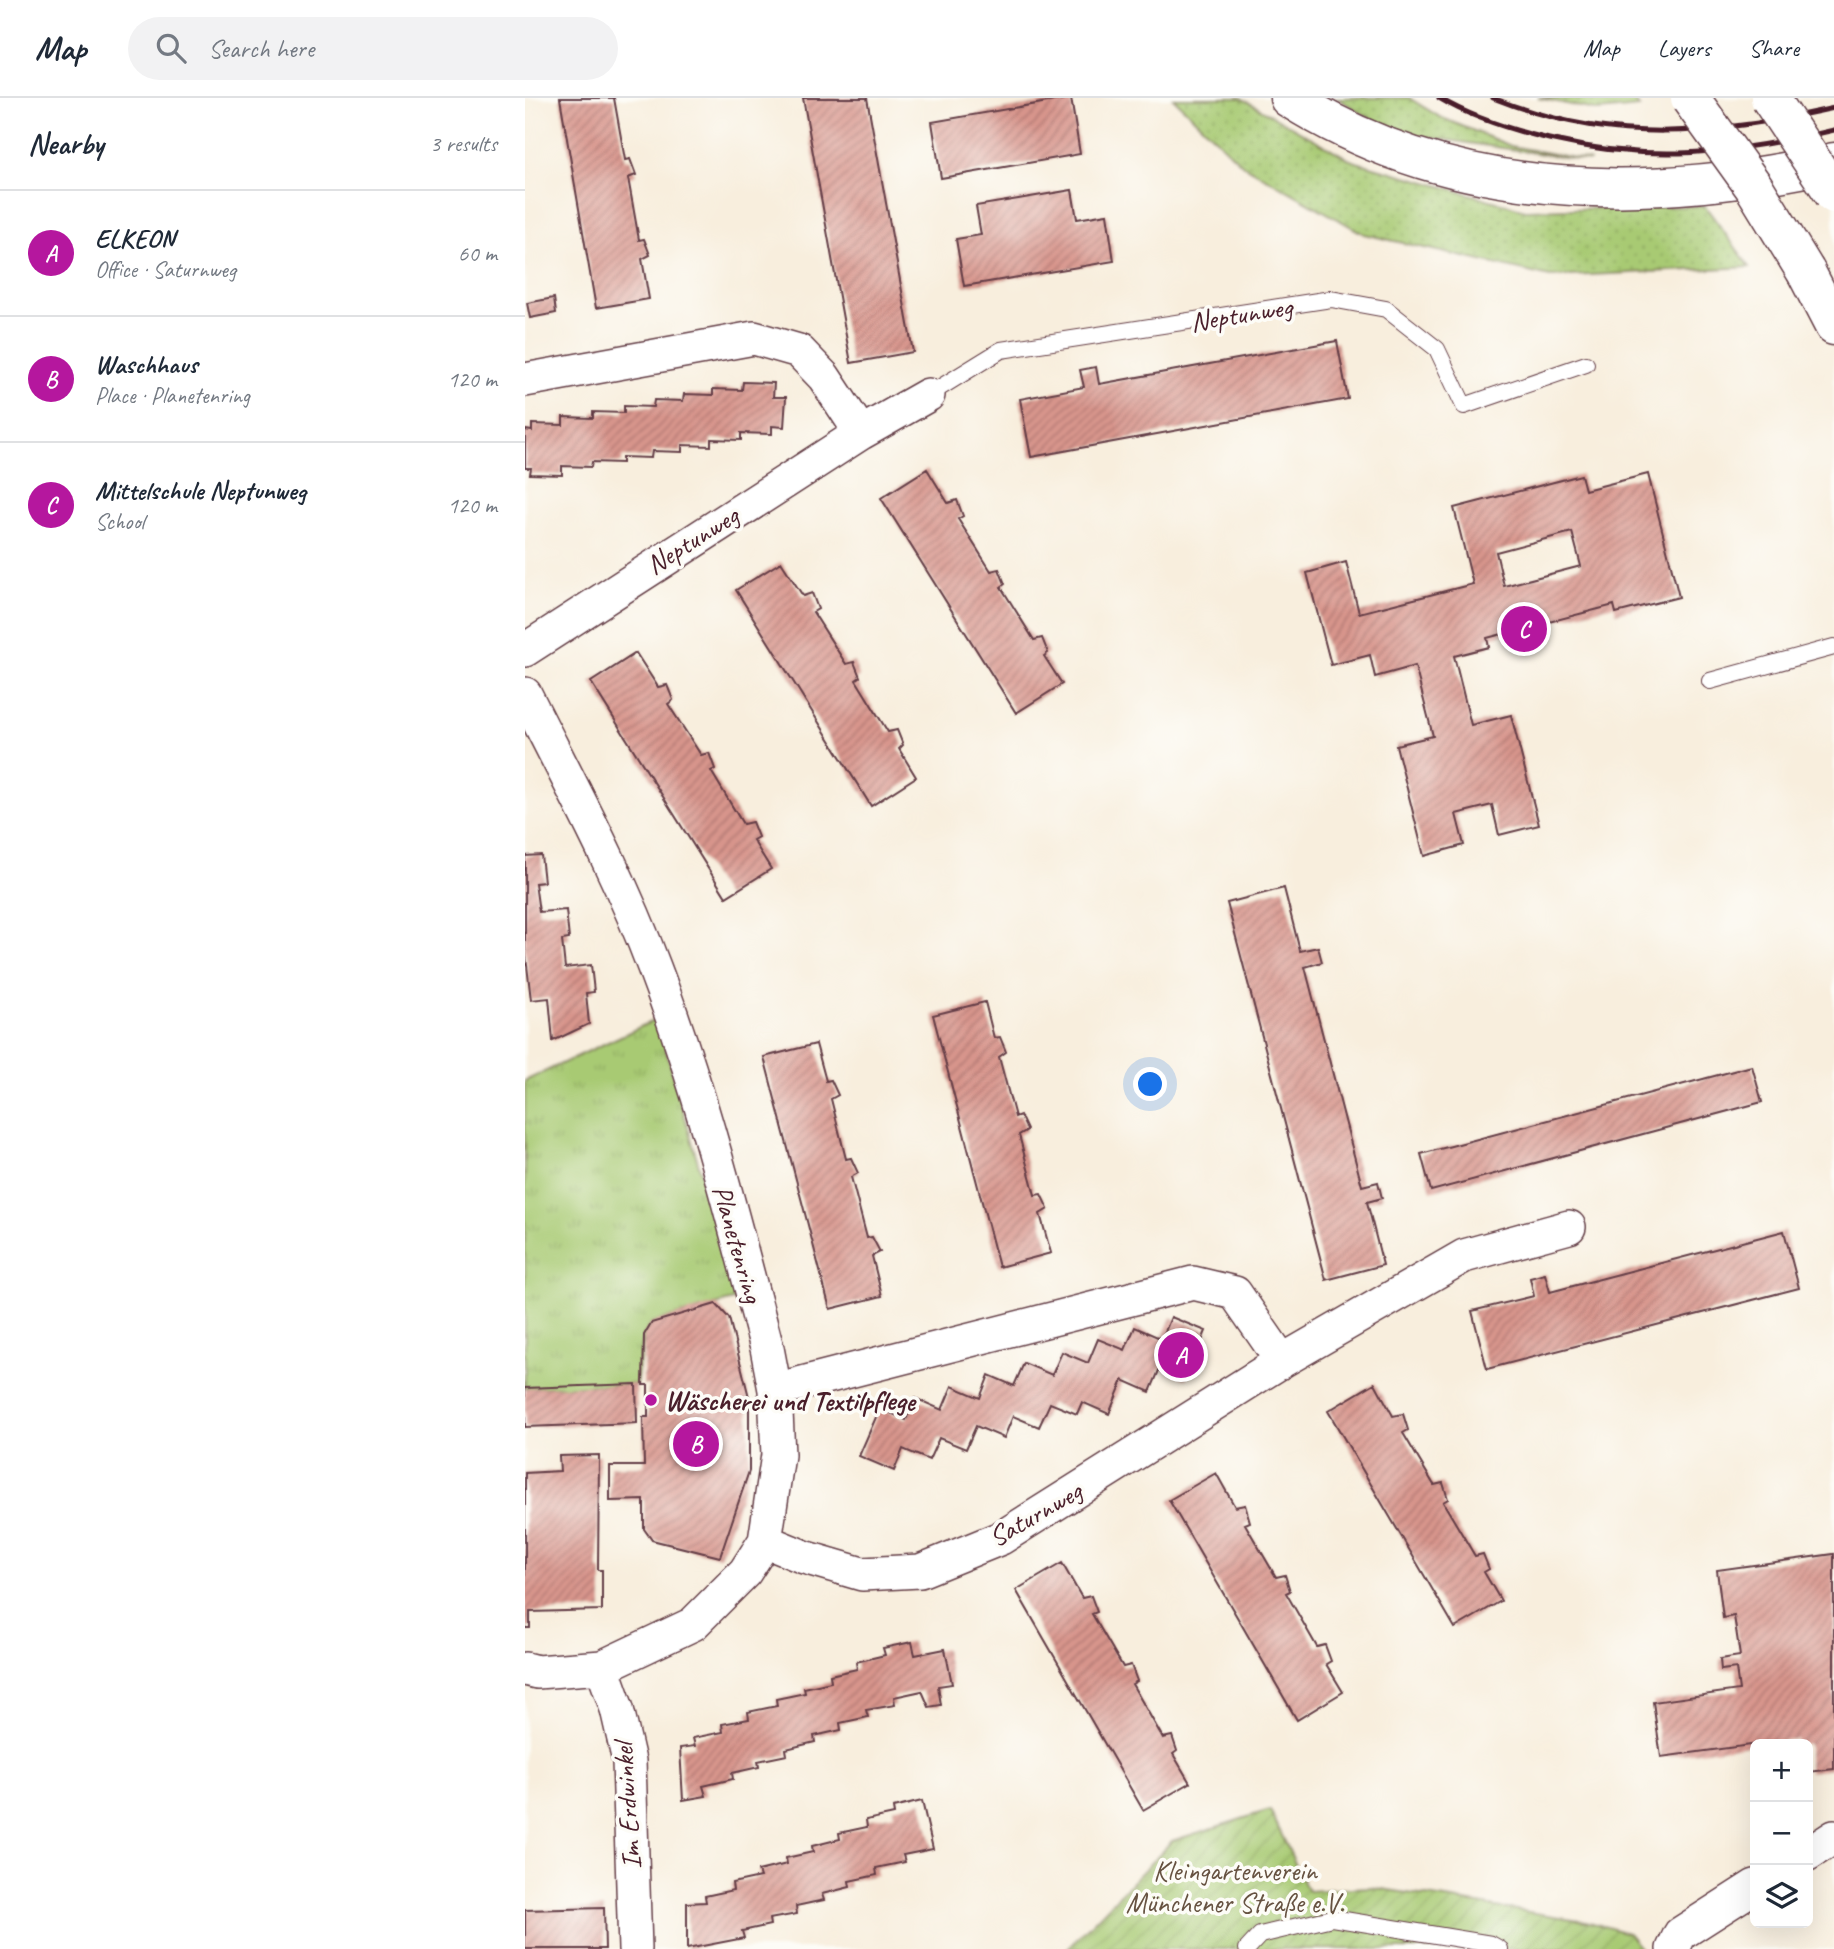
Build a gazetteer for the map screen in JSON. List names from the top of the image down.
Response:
{
  "streets": {
    "street": [
      "Neptunweg",
      "Planetenring",
      "Saturnweg",
      "Im Erdwinkel"
    ]
  },
  "crossings": [
    ["Planetenring", "Saturnweg"],
    ["Planetenring", "Im Erdwinkel"]
  ],
  "parks": ["Kleingartenverein Münchener Straße e.V."],
  "places": ["Wäscherei und Textilpflege"],
  "page": {
    "header": "Map",
    "search": "Search here",
    "nav": ["Map", "Layers", "Share"],
    "heading": ["Nearby", "3 results"],
    "list": [
      {
        "mark": "A",
        "name": "ELKEON",
        "note": "Office · Saturnweg",
        "value": "60 m"
      },
      {
        "mark": "B",
        "name": "Waschhaus",
        "note": "Place · Planetenring",
        "value": "120 m"
      },
      {
        "mark": "C",
        "name": "Mittelschule Neptunweg",
        "note": "School",
        "value": "120 m"
      }
    ],
    "pins": ["C", "A", "B"],
    "map_buttons": ["+", "−"]
  }
}
